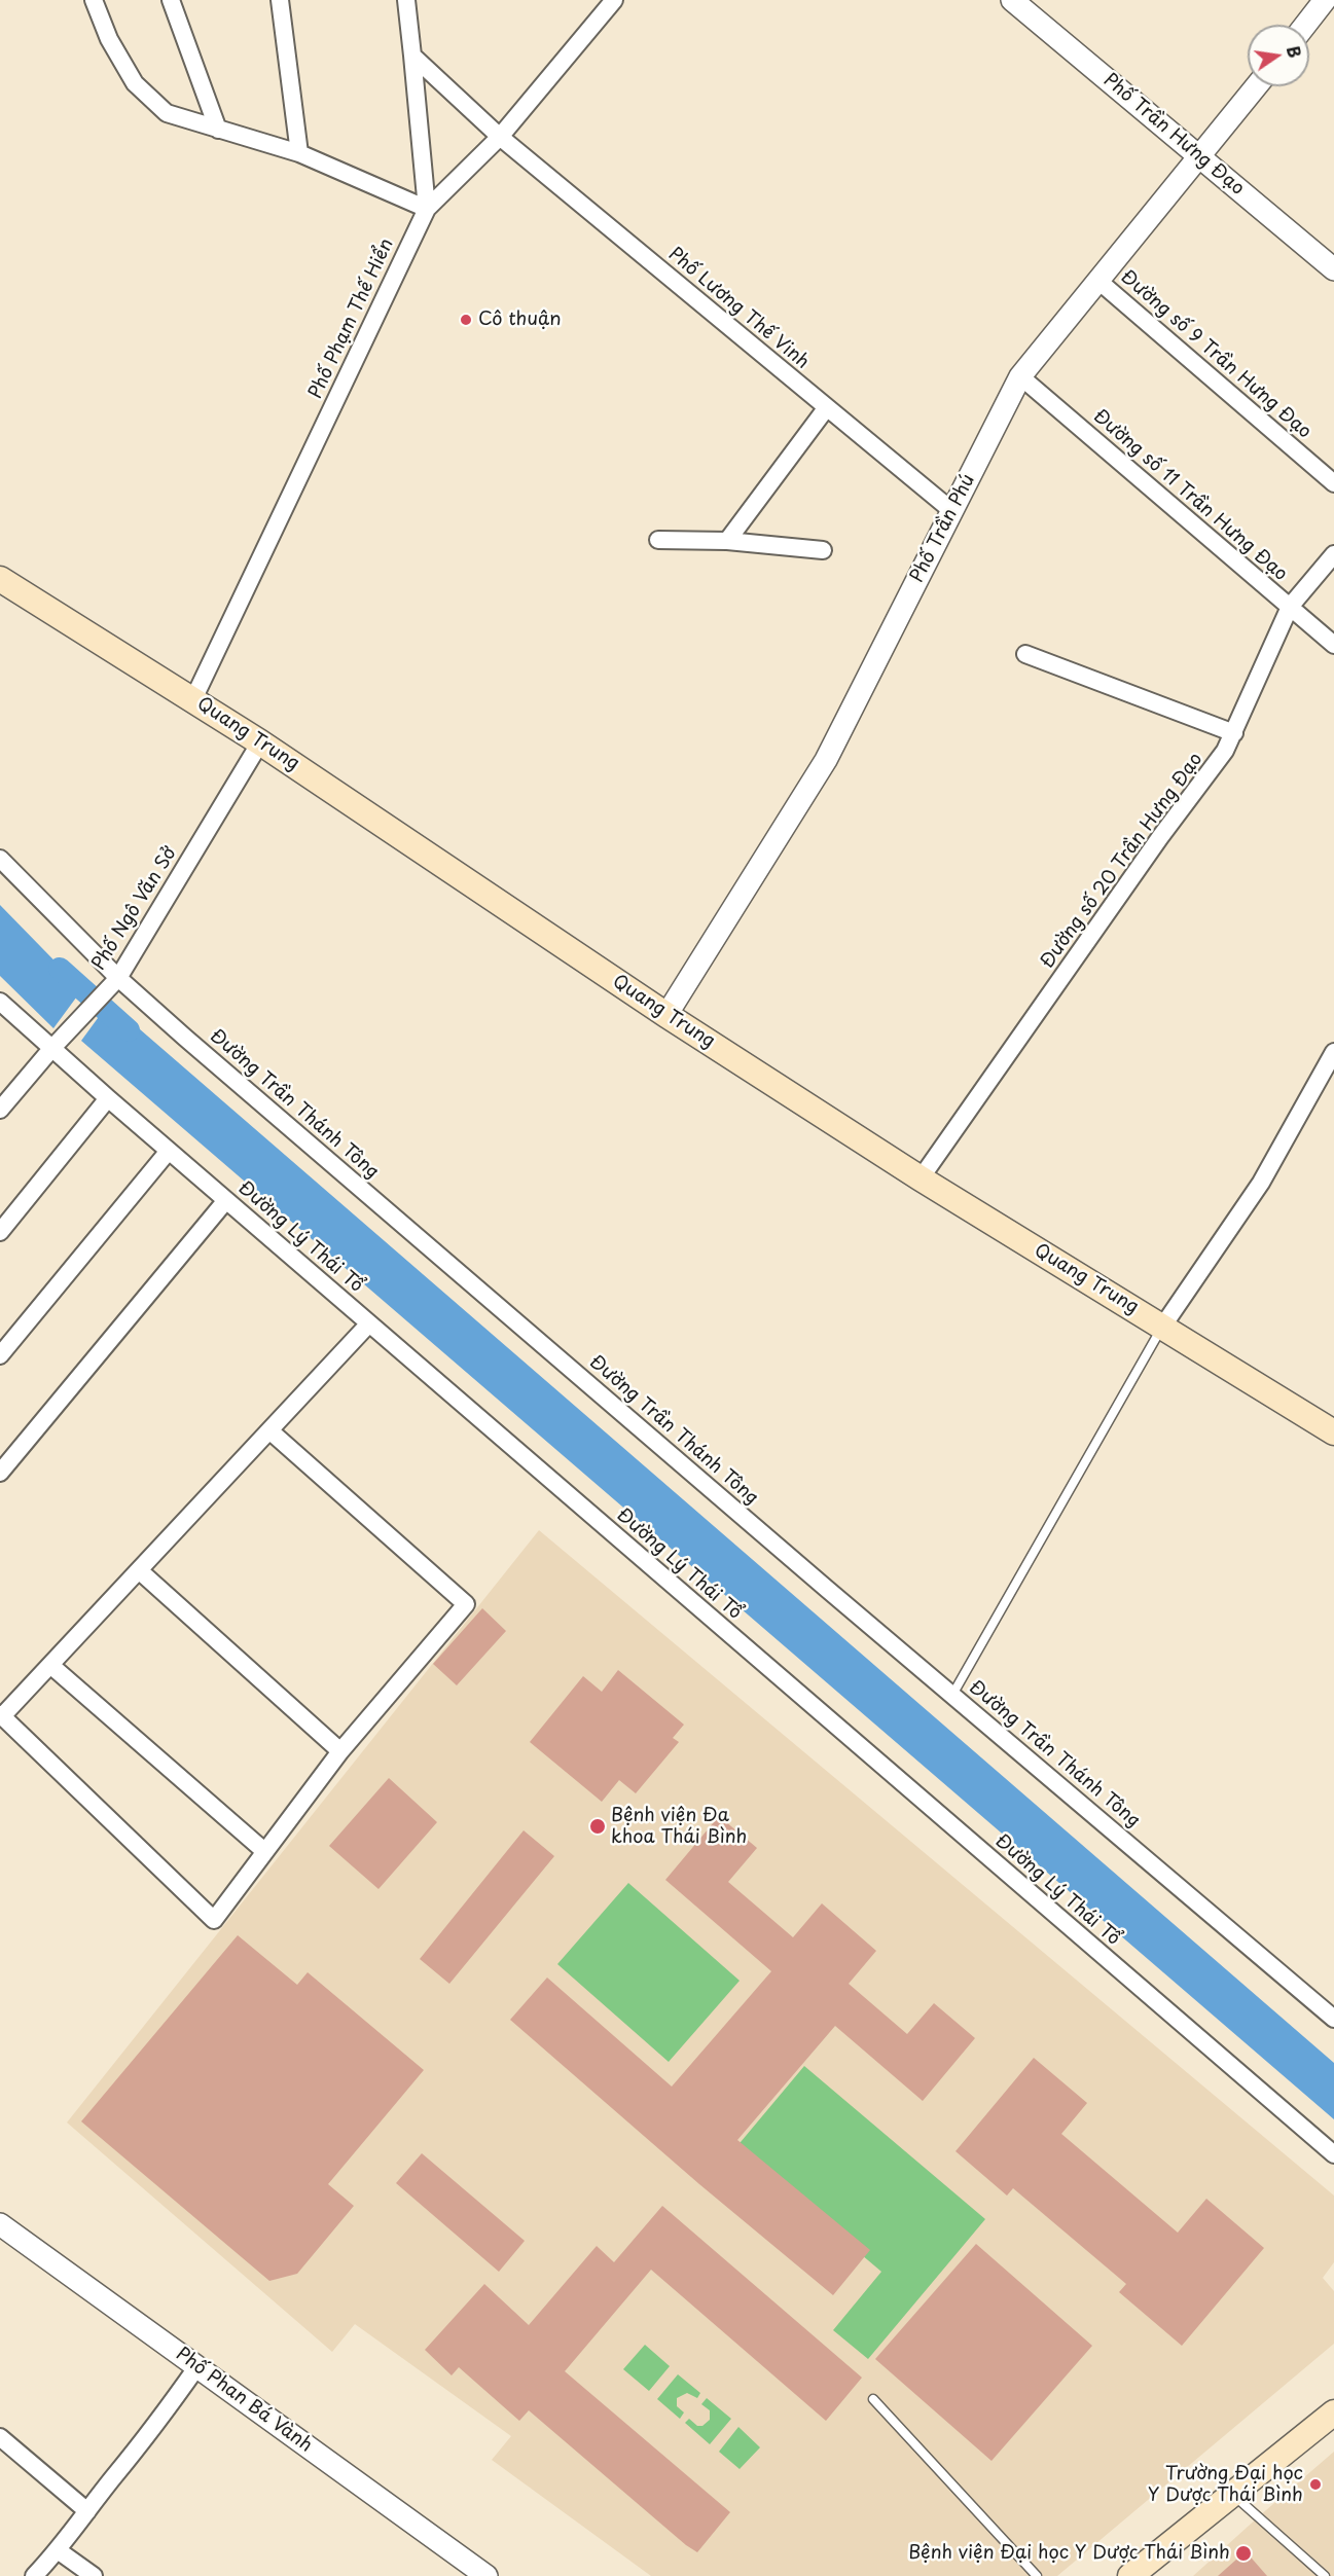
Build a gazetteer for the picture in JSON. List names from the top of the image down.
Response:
{
  "streets": {
    "main road": ["Quang Trung"],
    "street": [
      "Phố Trần Hưng Đạo",
      "Phố Lương Thế Vinh",
      "Phố Phạm Thế Hiển",
      "Đường số 9 Trần Hưng Đạo",
      "Đường số 11 Trần Hưng Đạo",
      "Phố Trần Phú",
      "Đường số 20 Trần Hưng Đạo",
      "Phố Ngô Văn Sở",
      "Đường Trần Thánh Tông",
      "Đường Lý Thái Tổ",
      "Phố Phan Bá Vành"
    ]
  },
  "crossings": [
    ["Phố Trần Hưng Đạo", "Phố Trần Phú"],
    ["Phố Lương Thế Vinh", "Phố Phạm Thế Hiển"],
    ["Phố Lương Thế Vinh", "Phố Trần Phú"],
    ["Phố Phạm Thế Hiển", "Quang Trung"],
    ["Đường số 9 Trần Hưng Đạo", "Phố Trần Phú"],
    ["Đường số 11 Trần Hưng Đạo", "Phố Trần Phú"],
    ["Đường số 11 Trần Hưng Đạo", "Đường số 20 Trần Hưng Đạo"],
    ["Phố Trần Phú", "Quang Trung"],
    ["Quang Trung", "Đường số 20 Trần Hưng Đạo"],
    ["Quang Trung", "Phố Ngô Văn Sở"],
    ["Phố Ngô Văn Sở", "Đường Trần Thánh Tông"],
    ["Phố Ngô Văn Sở", "Đường Lý Thái Tổ"]
  ],
  "places": [
    "Cô thuận",
    "Bệnh viện Đa khoa Thái Bình",
    "Trường Đại học Y Dược Thái Bình",
    "Bệnh viện Đại học Y Dược Thái Bình"
  ],
  "north": "right"
}
